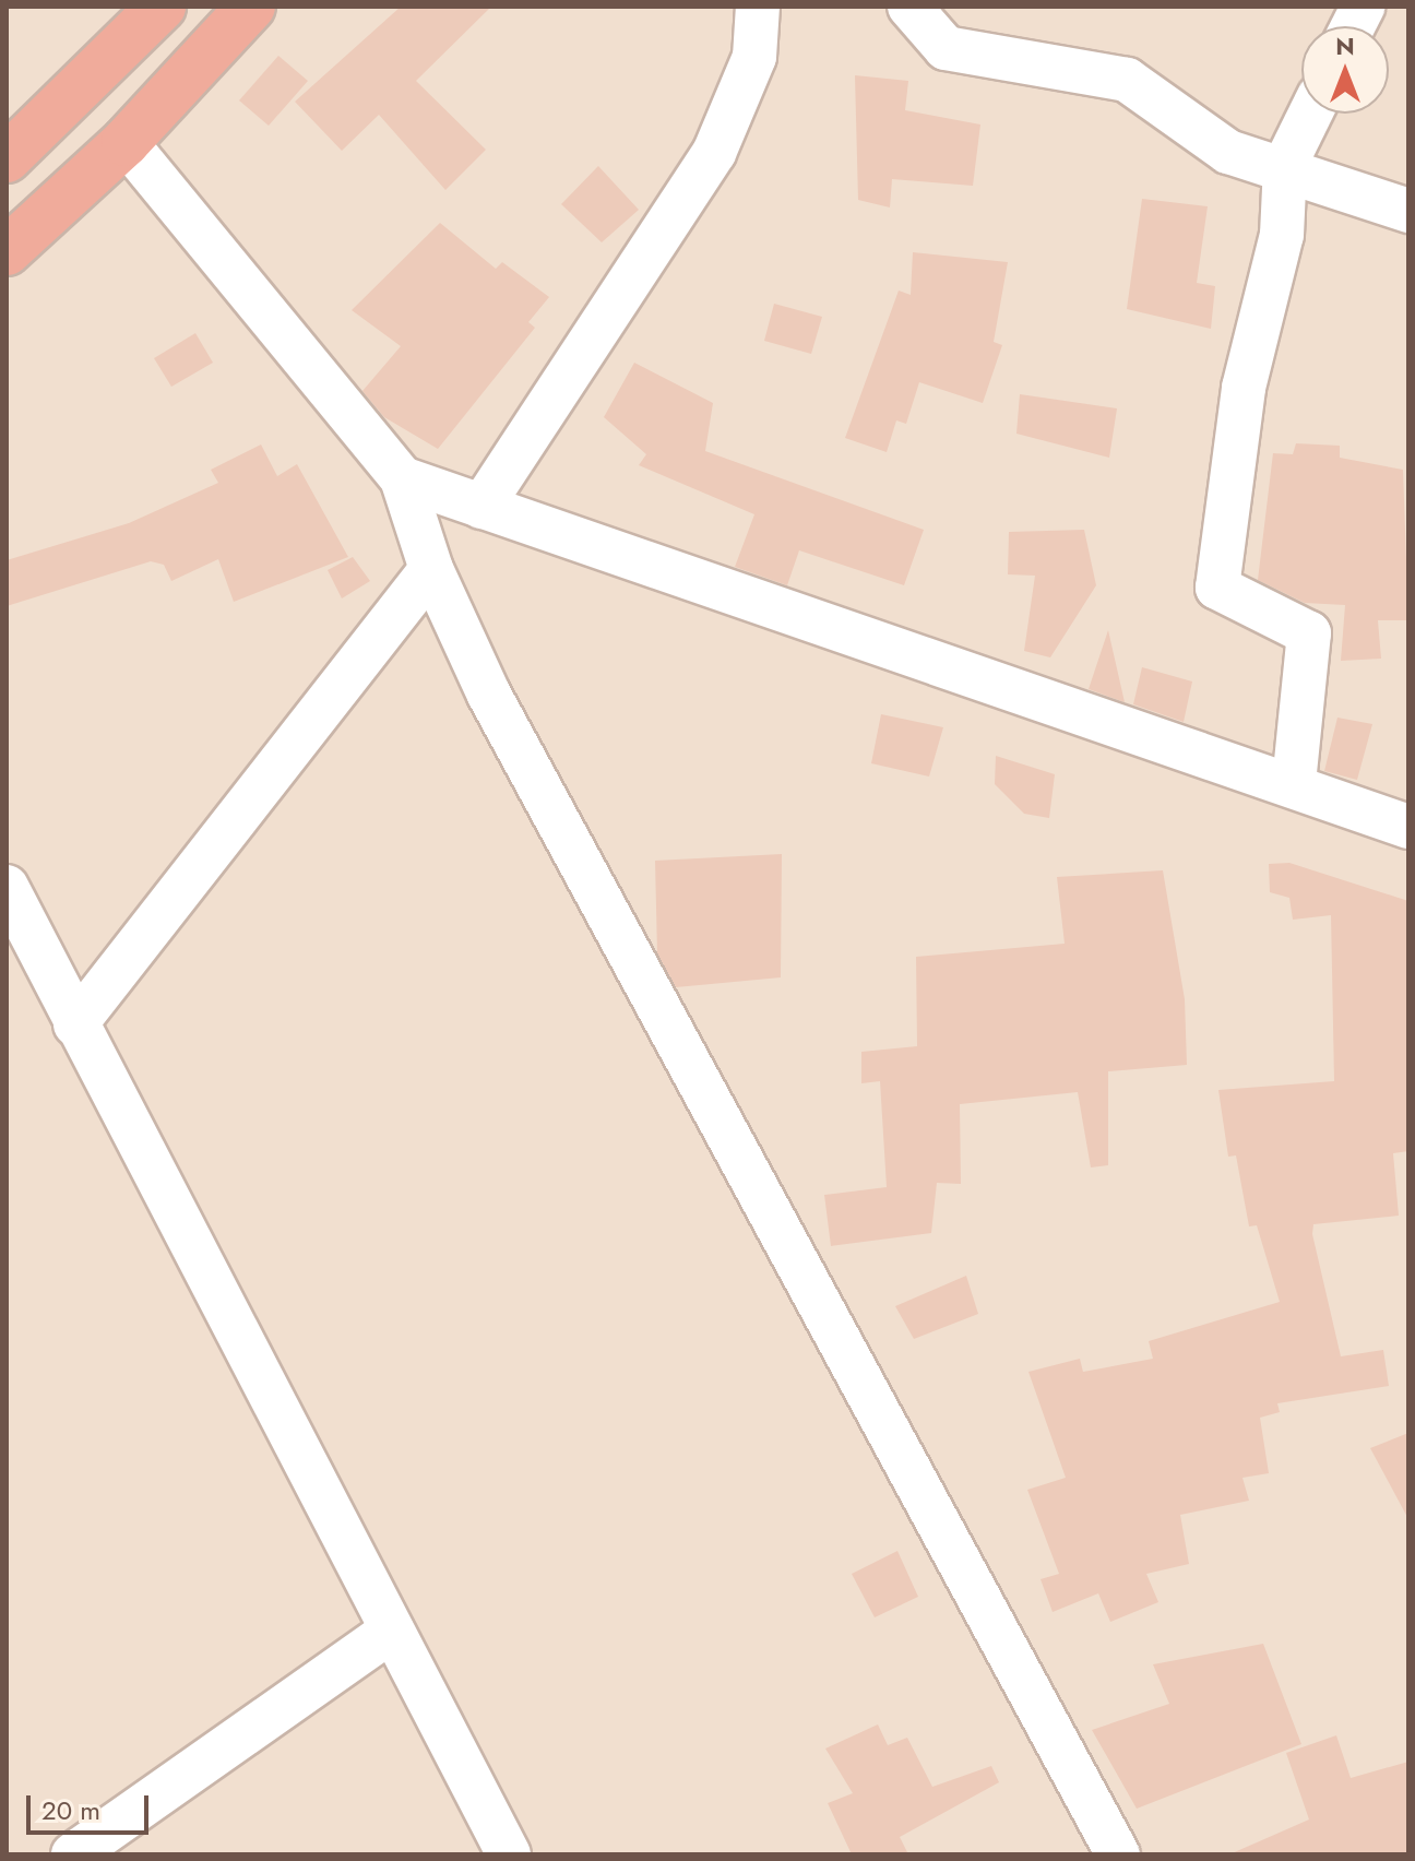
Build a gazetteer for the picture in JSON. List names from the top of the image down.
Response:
{
  "scale_bar": "20 m",
  "north": "top"
}
